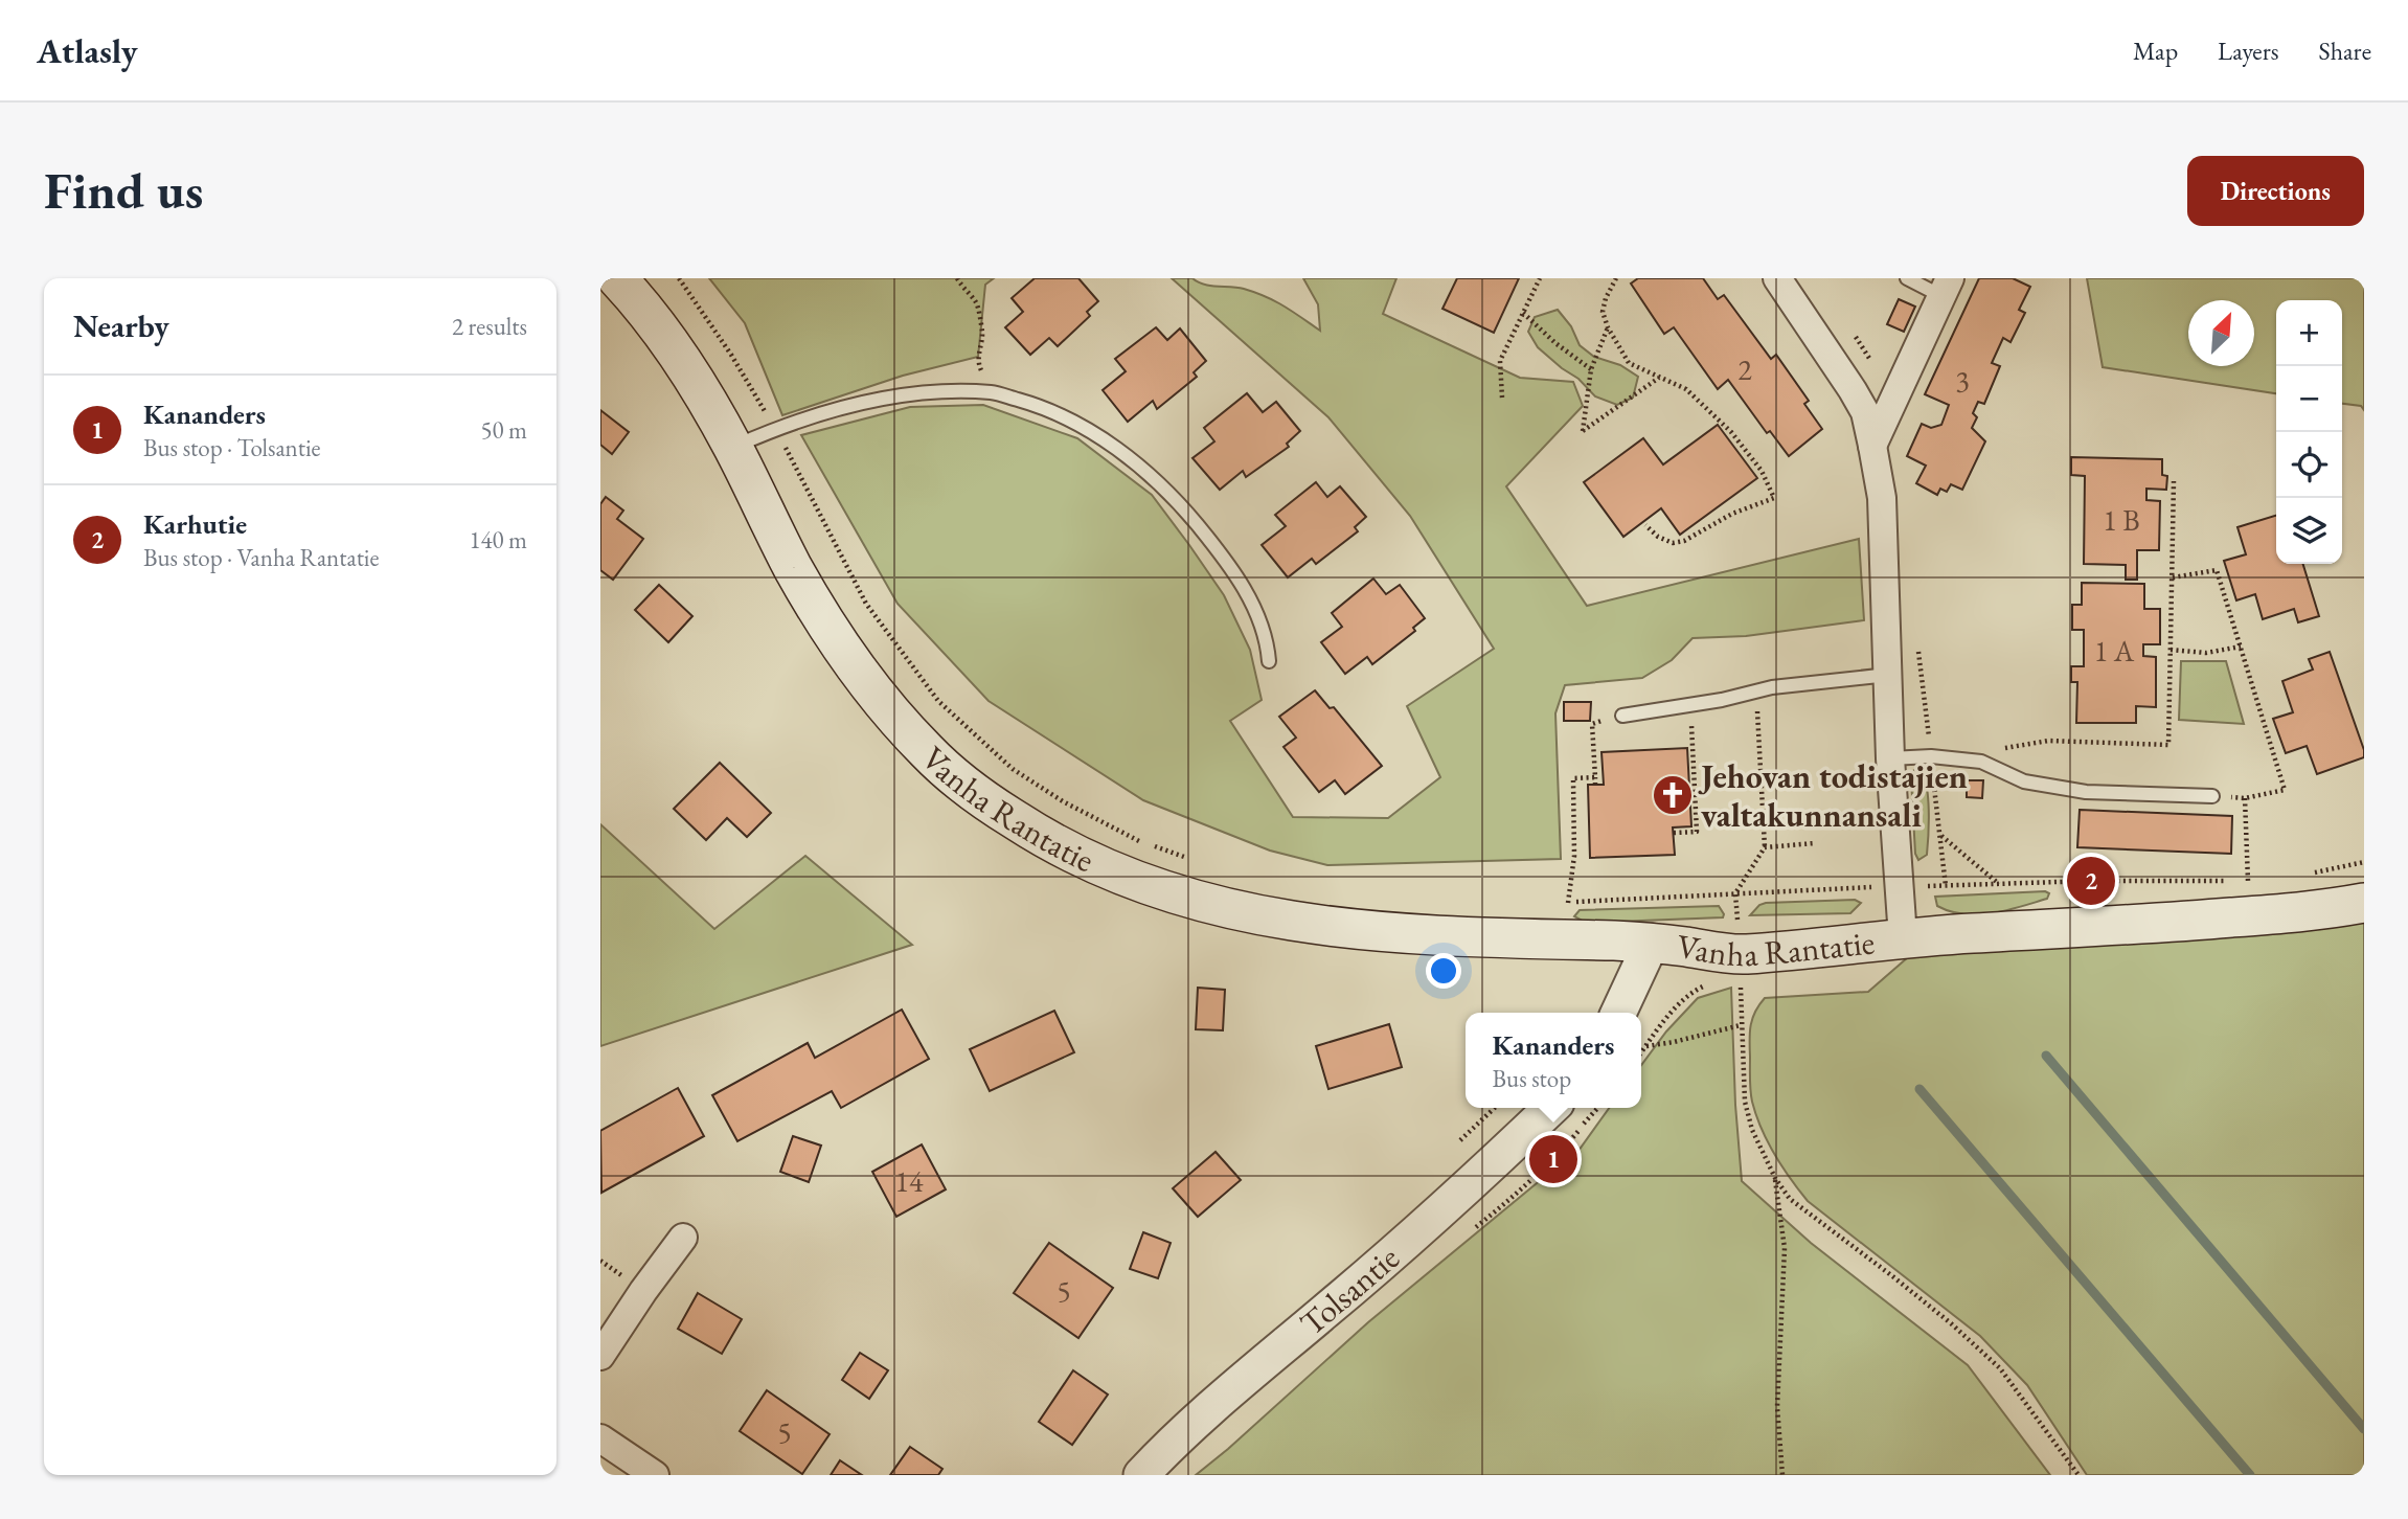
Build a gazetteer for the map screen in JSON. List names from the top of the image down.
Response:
{
  "streets": {
    "main road": ["Vanha Rantatie"],
    "street": ["Tolsantie"]
  },
  "places": {
    "church": ["Jehovan todistajien valtakunnansali"]
  },
  "house_numbers": [
    "2",
    "3",
    "1 B",
    "1 A",
    "14",
    "5",
    "5"
  ],
  "north": "top right",
  "page": {
    "header": "Atlasly",
    "nav": ["Map", "Layers", "Share"],
    "buttons": "Directions",
    "title": "Find us",
    "heading": ["Nearby", "2 results"],
    "map_buttons": ["+", "−"],
    "list": [
      {
        "mark": "1",
        "name": "Kananders",
        "note": "Bus stop · Tolsantie",
        "value": "50 m"
      },
      {
        "mark": "2",
        "name": "Karhutie",
        "note": "Bus stop · Vanha Rantatie",
        "value": "140 m"
      }
    ],
    "pins": ["2", "1"],
    "popup": ["Kananders", "Bus stop"]
  }
}
